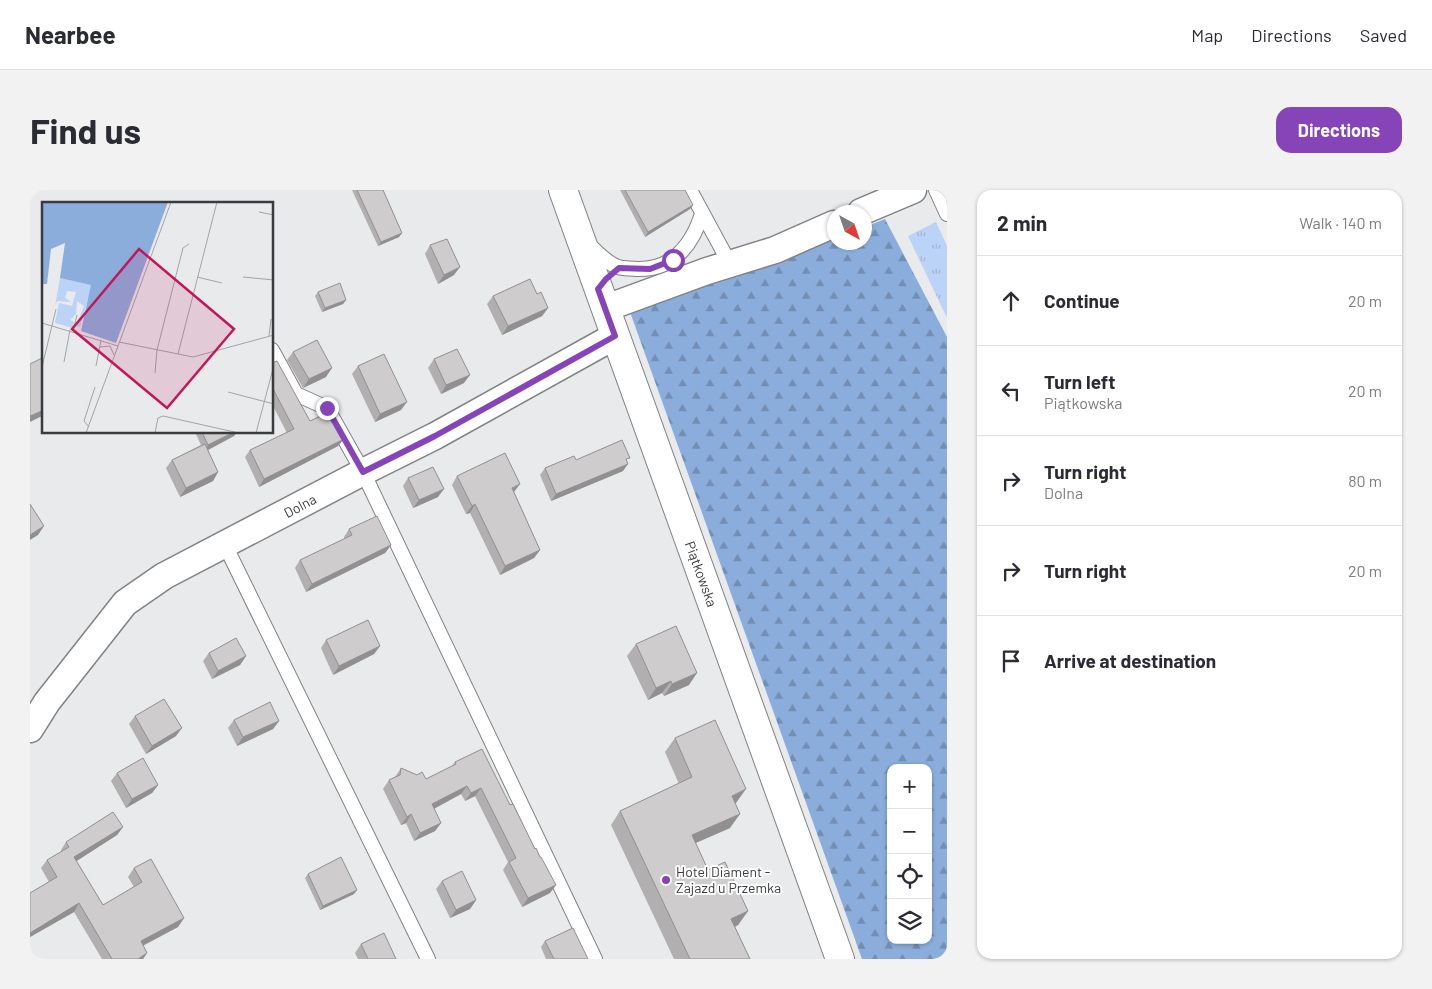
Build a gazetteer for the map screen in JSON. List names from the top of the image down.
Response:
{
  "streets": {
    "main road": ["Piątkowska"],
    "street": ["Dolna"]
  },
  "crossings": [
    ["Dolna", "Piątkowska"]
  ],
  "places": ["Hotel Diament - Zajazd u Przemka"],
  "north": "bottom right",
  "page": {
    "header": "Nearbee",
    "nav": ["Map", "Directions", "Saved"],
    "buttons": "Directions",
    "title": "Find us",
    "heading": ["2 min", "Walk · 140 m"],
    "list": [
      ["Continue", "20 m"],
      ["Turn left", "Piątkowska", "20 m"],
      ["Turn right", "Dolna", "80 m"],
      ["Turn right", "20 m"],
      "Arrive at destination"
    ],
    "map_buttons": ["+", "−"]
  }
}
